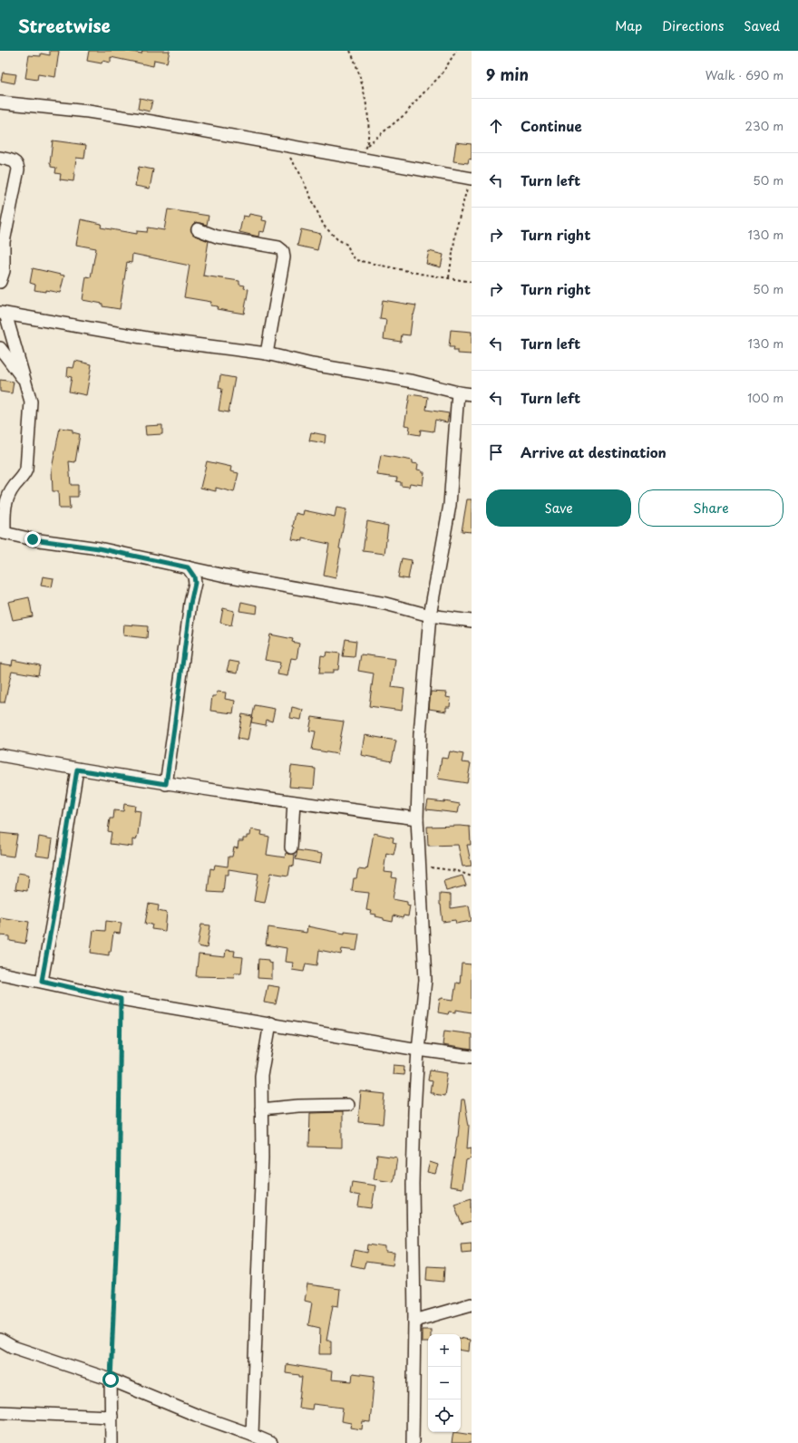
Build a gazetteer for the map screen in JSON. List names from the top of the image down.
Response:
{
  "page": {
    "header": "Streetwise",
    "nav": ["Map", "Directions", "Saved"],
    "heading": ["9 min", "Walk · 690 m"],
    "list": [
      ["Continue", "230 m"],
      ["Turn left", "50 m"],
      ["Turn right", "130 m"],
      ["Turn right", "50 m"],
      ["Turn left", "130 m"],
      ["Turn left", "100 m"],
      "Arrive at destination"
    ],
    "buttons": ["Save", "Share"],
    "map_buttons": ["+", "−"]
  }
}
